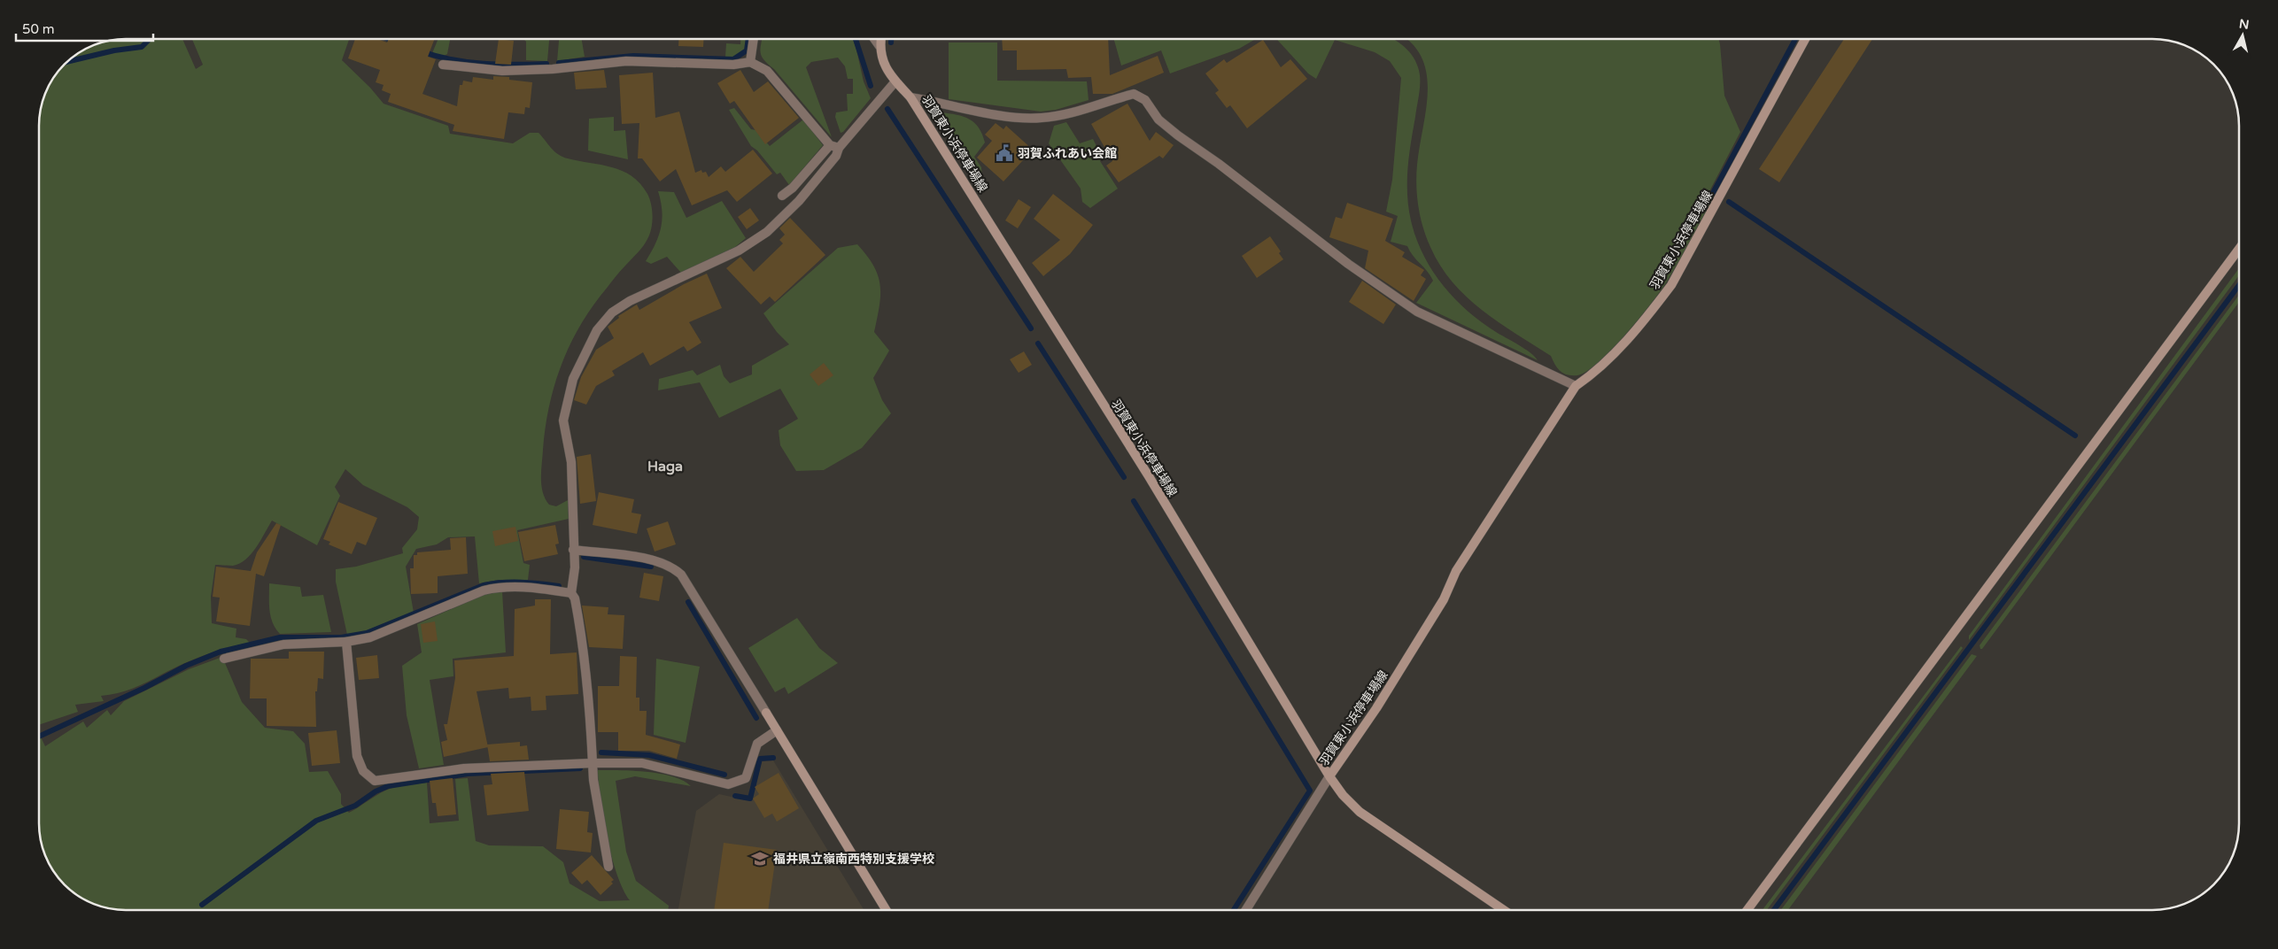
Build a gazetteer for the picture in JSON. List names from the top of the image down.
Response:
{
  "streets": {
    "main road": ["羽賀東小浜停車場線"]
  },
  "districts": ["Haga"],
  "places": {
    "public building": ["羽賀ふれあい会館"],
    "school or university": ["福井県立嶺南西特別支援学校"]
  },
  "scale_bar": "50 m",
  "north": "top"
}
